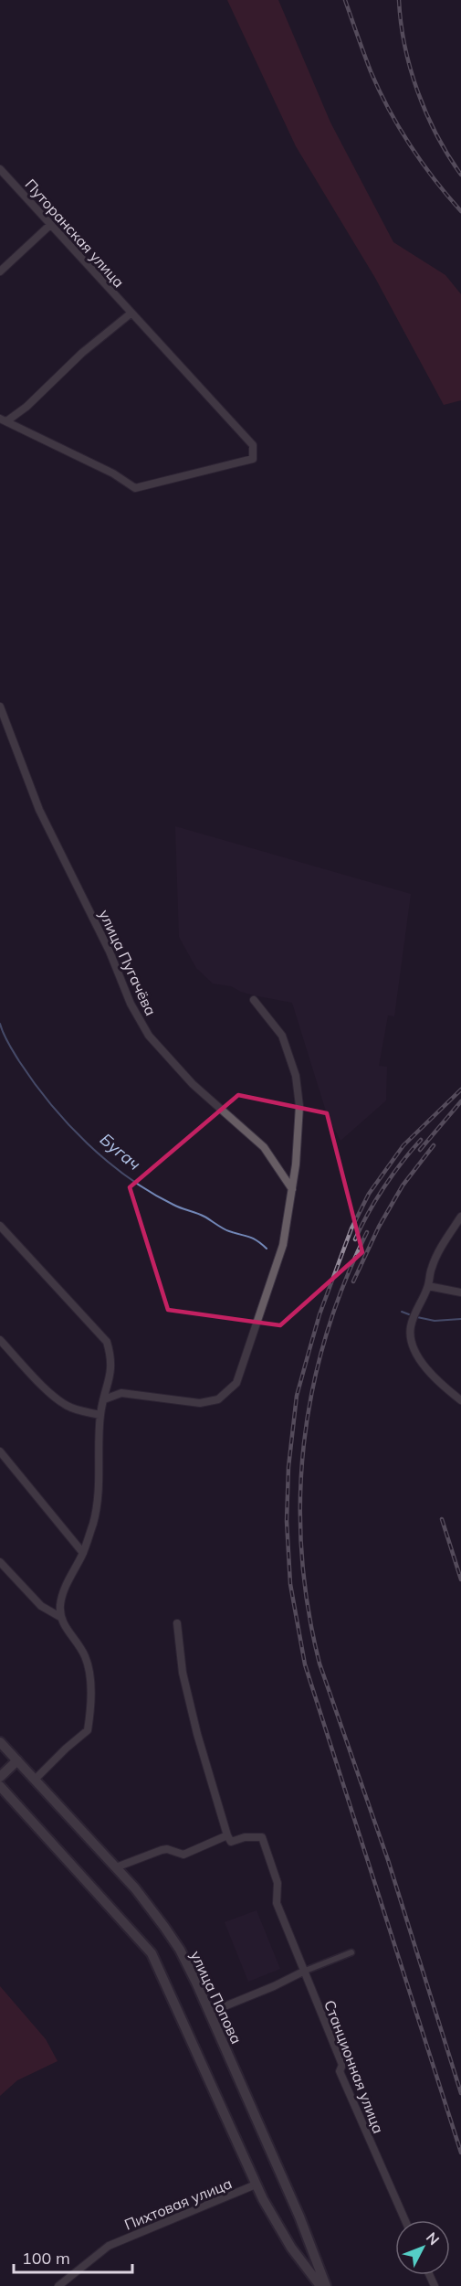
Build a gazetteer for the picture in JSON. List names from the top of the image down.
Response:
{
  "streets": {
    "street": [
      "Путоранская улица",
      "улица Пугачёва",
      "улица Попова",
      "Станционная улица",
      "Пихтовая улица"
    ]
  },
  "water": ["Бугач"],
  "scale_bar": "100 m",
  "north": "top right"
}
